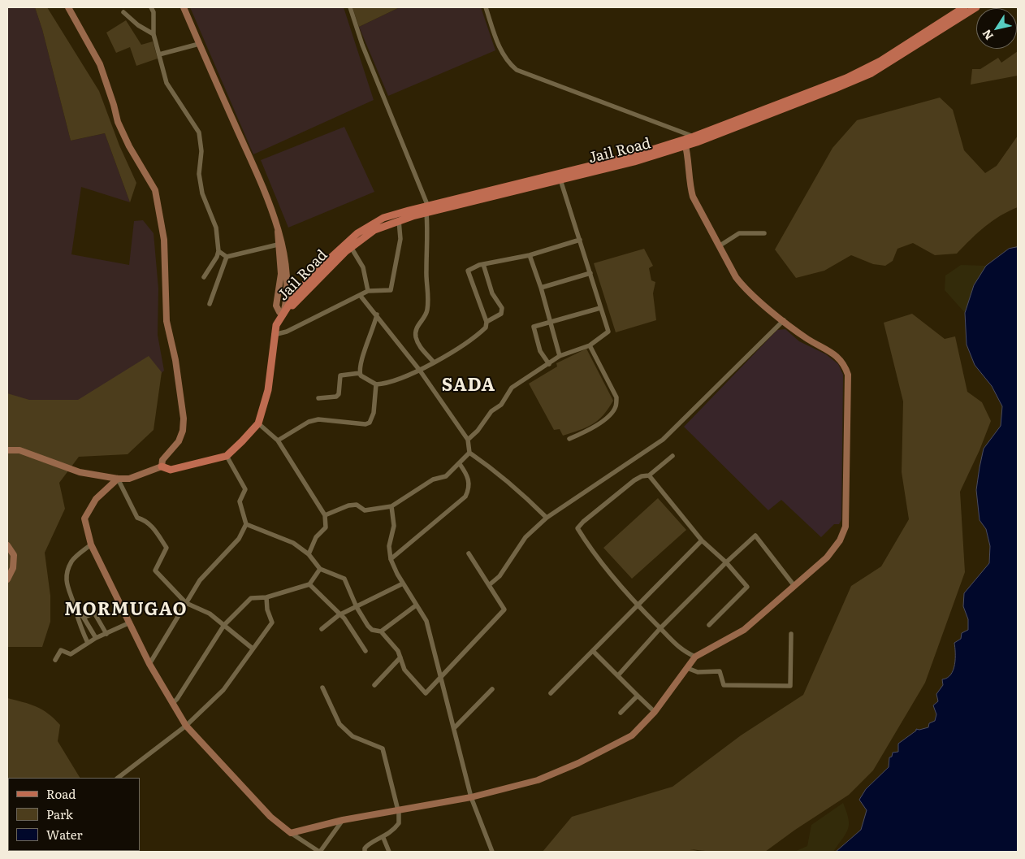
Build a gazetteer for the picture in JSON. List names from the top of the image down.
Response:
{
  "streets": {
    "main road": ["Jail Road"]
  },
  "districts": ["SADA", "MORMUGAO"],
  "legend": ["Road", "Park", "Water"],
  "north": "bottom left"
}
